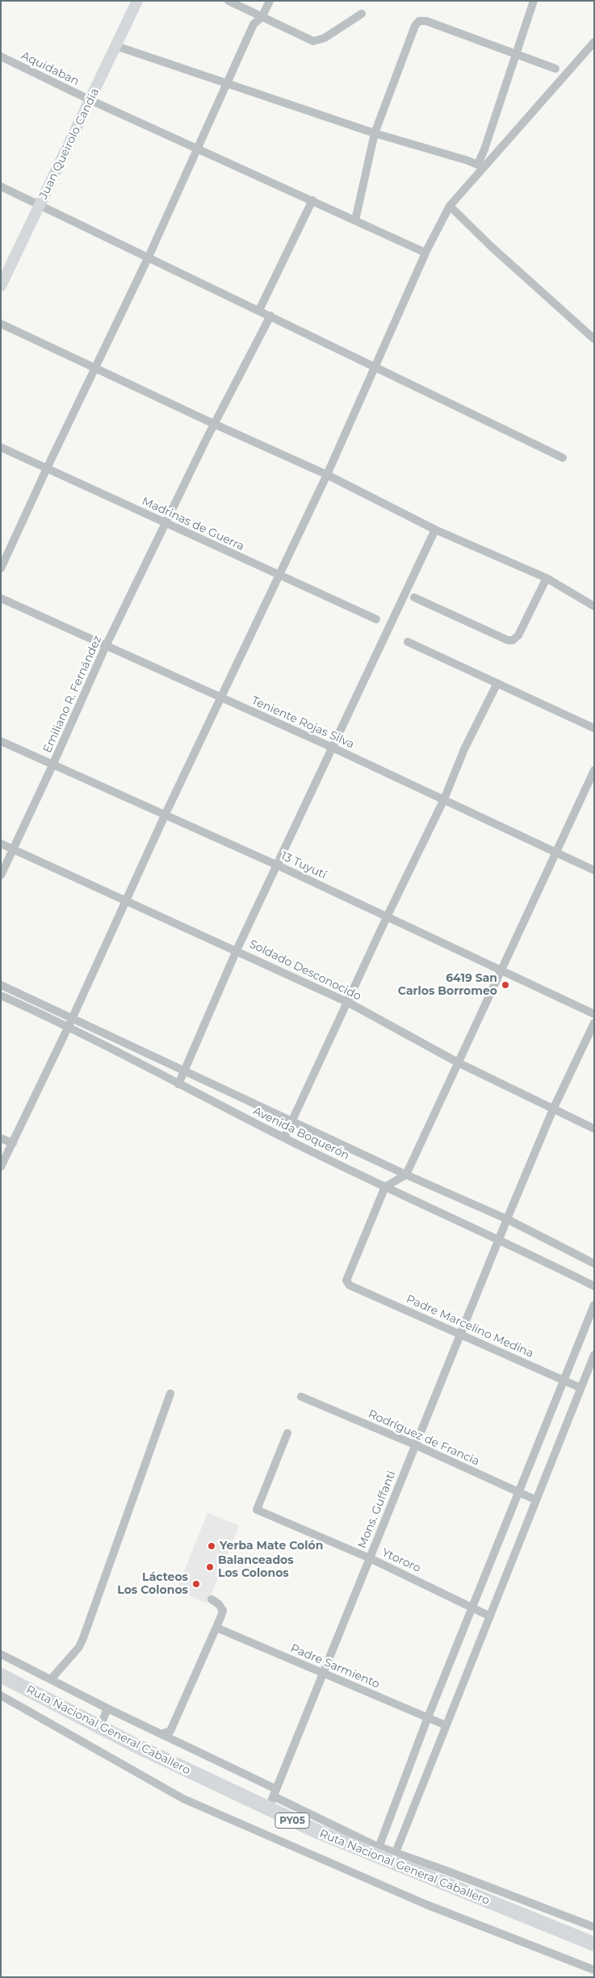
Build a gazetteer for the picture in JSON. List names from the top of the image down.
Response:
{
  "streets": {
    "highway": ["Ruta Nacional General Caballero", "PY05"],
    "street": [
      "Aquidaban",
      "Juan Queirolo Candia",
      "Madrinas de Guerra",
      "Emiliano R. Fernández",
      "Teniente Rojas Silva",
      "13 Tuyutí",
      "Soldado Desconocido",
      "Avenida Boquerón",
      "Padre Marcelino Medina",
      "Rodríguez de Francia",
      "Mons. Guffanti",
      "Ytororo",
      "Padre Sarmiento"
    ]
  },
  "crossings": [
    ["Aquidaban", "Juan Queirolo Candia"],
    ["Madrinas de Guerra", "Emiliano R. Fernández"],
    ["Emiliano R. Fernández", "Teniente Rojas Silva"],
    ["Emiliano R. Fernández", "13 Tuyutí"],
    ["Emiliano R. Fernández", "Soldado Desconocido"],
    ["Soldado Desconocido", "Mons. Guffanti"],
    ["Avenida Boquerón", "Padre Marcelino Medina"],
    ["Avenida Boquerón", "Mons. Guffanti"],
    ["Padre Marcelino Medina", "Mons. Guffanti"],
    ["Rodríguez de Francia", "Mons. Guffanti"],
    ["Mons. Guffanti", "Ytororo"],
    ["Mons. Guffanti", "Padre Sarmiento"],
    ["Mons. Guffanti", "Ruta Nacional General Caballero"]
  ],
  "places": [
    "6419 San Carlos Borromeo",
    "Yerba Mate Colón",
    "Balanceados Los Colonos",
    "Lácteos Los Colonos"
  ]
}
